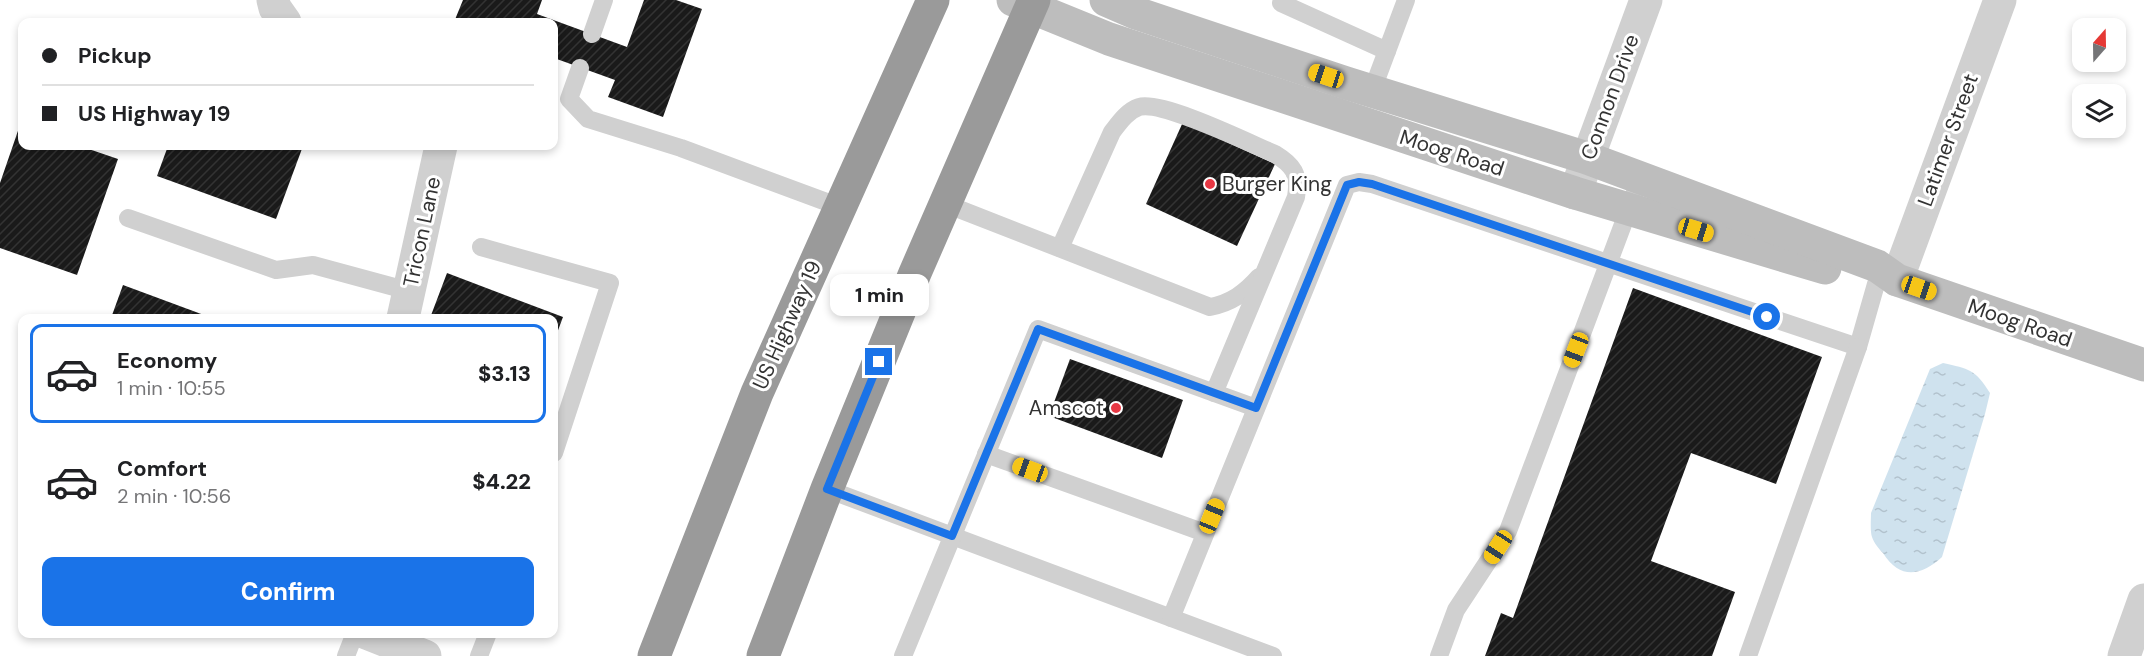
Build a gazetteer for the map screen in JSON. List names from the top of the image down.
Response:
{
  "streets": {
    "highway": ["US Highway 19"],
    "street": [
      "Connon Drive",
      "Latimer Street",
      "Moog Road",
      "Tricon Lane"
    ]
  },
  "crossings": [
    ["Connon Drive", "Moog Road"],
    ["Latimer Street", "Moog Road"]
  ],
  "places": ["Burger King", "Amscot"],
  "north": "top",
  "page": {
    "banner": ["Pickup", "US Highway 19"],
    "bubble": "1 min",
    "list": [
      {
        "name": "Economy",
        "note": "1 min · 10:55",
        "value": "$3.13"
      },
      {
        "name": "Comfort",
        "note": "2 min · 10:56",
        "value": "$4.22"
      }
    ],
    "buttons": "Confirm"
  }
}
